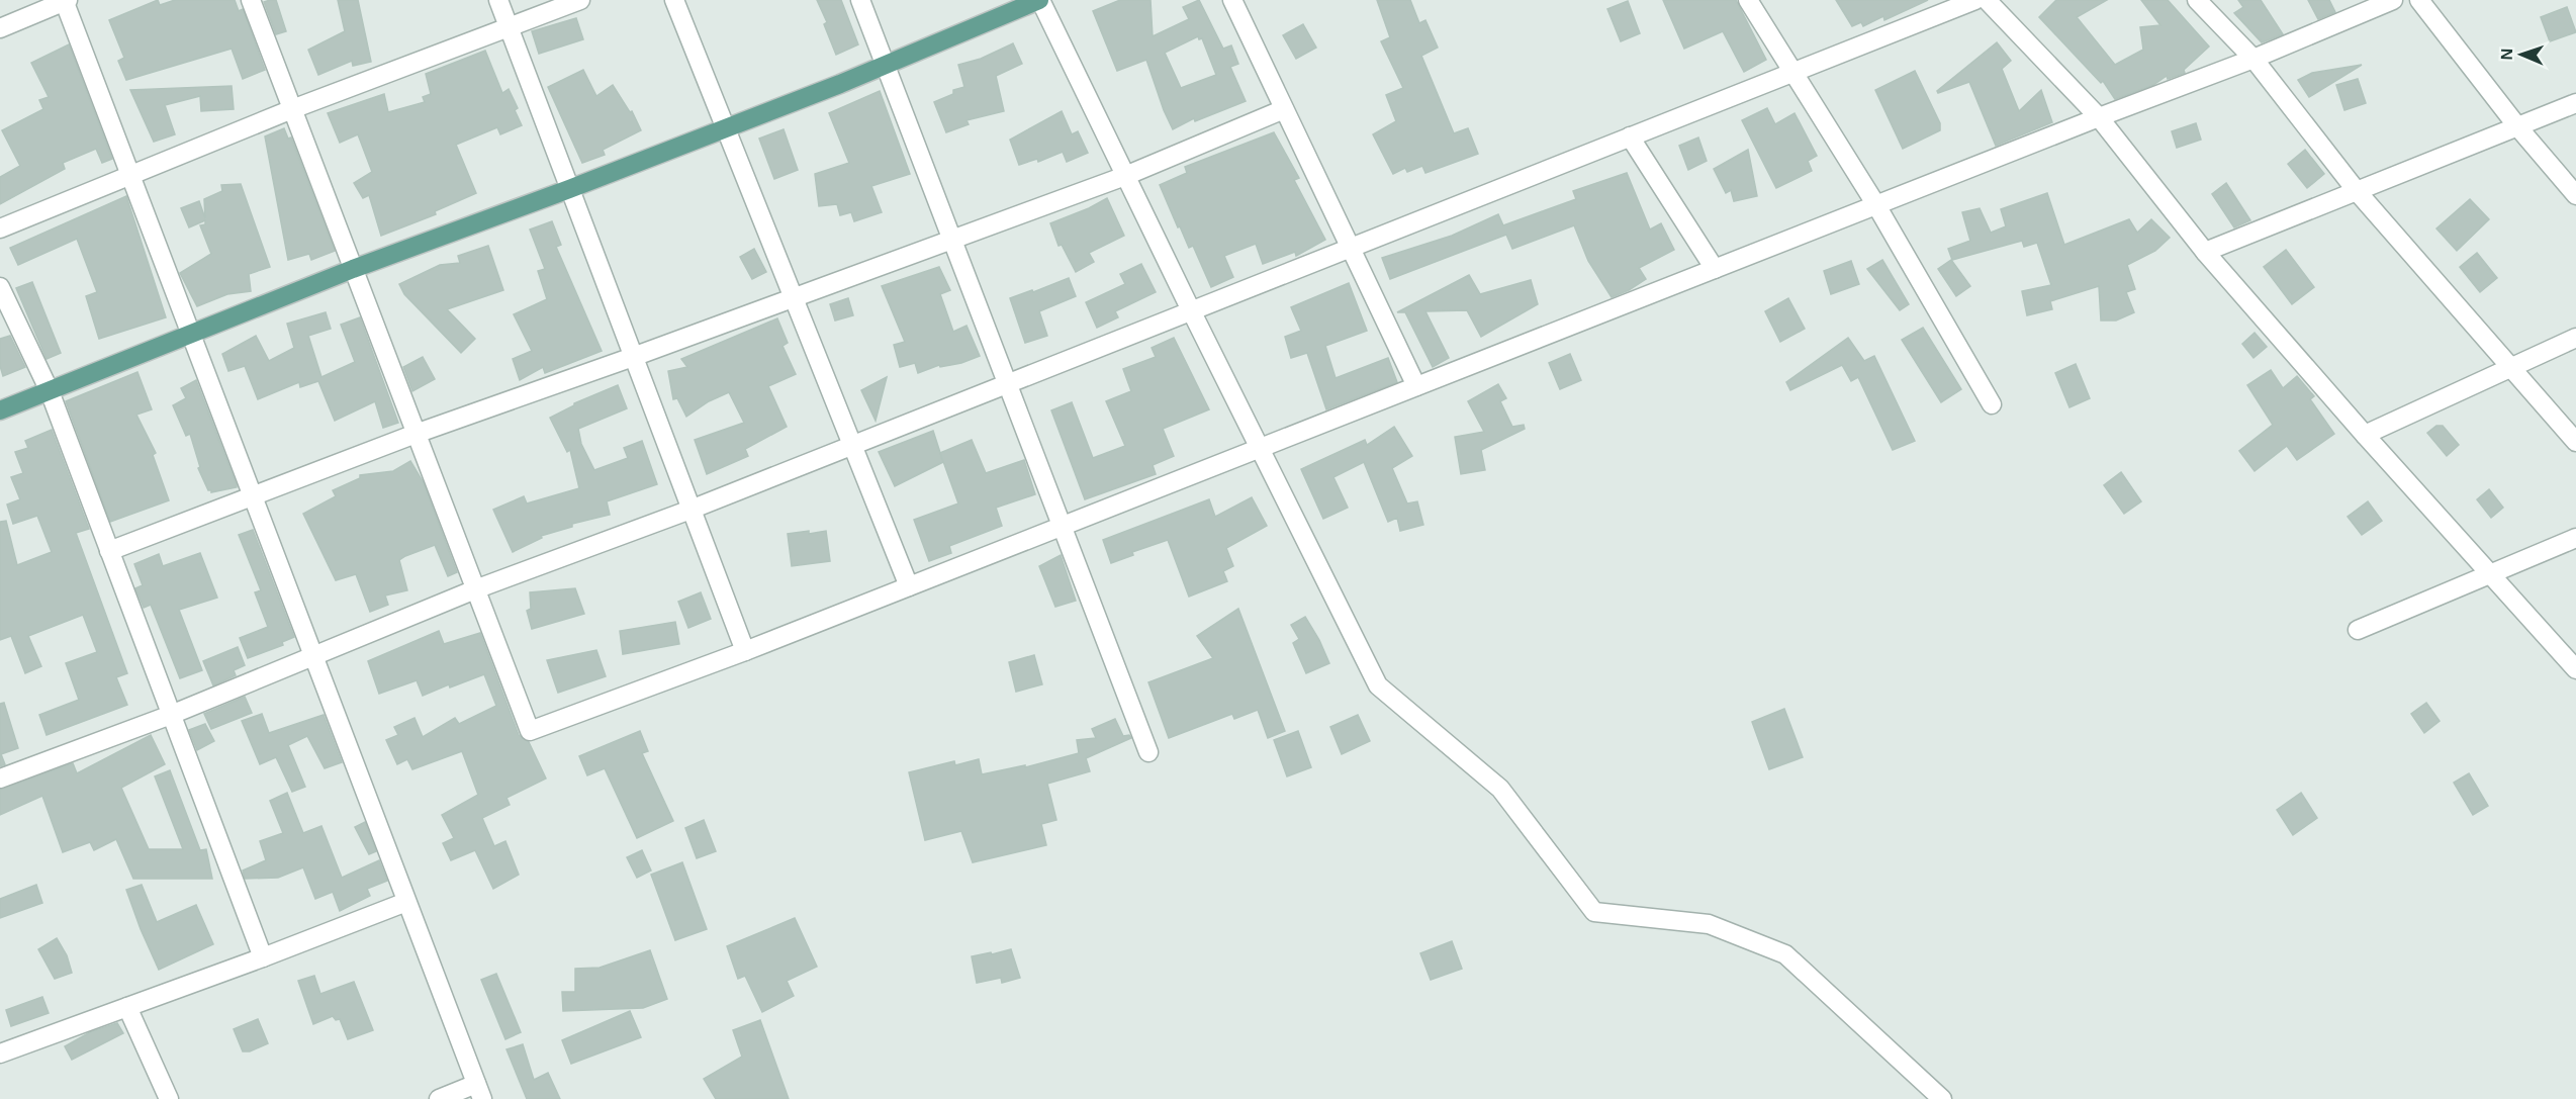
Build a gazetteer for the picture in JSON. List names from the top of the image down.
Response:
{
  "north": "left"
}
